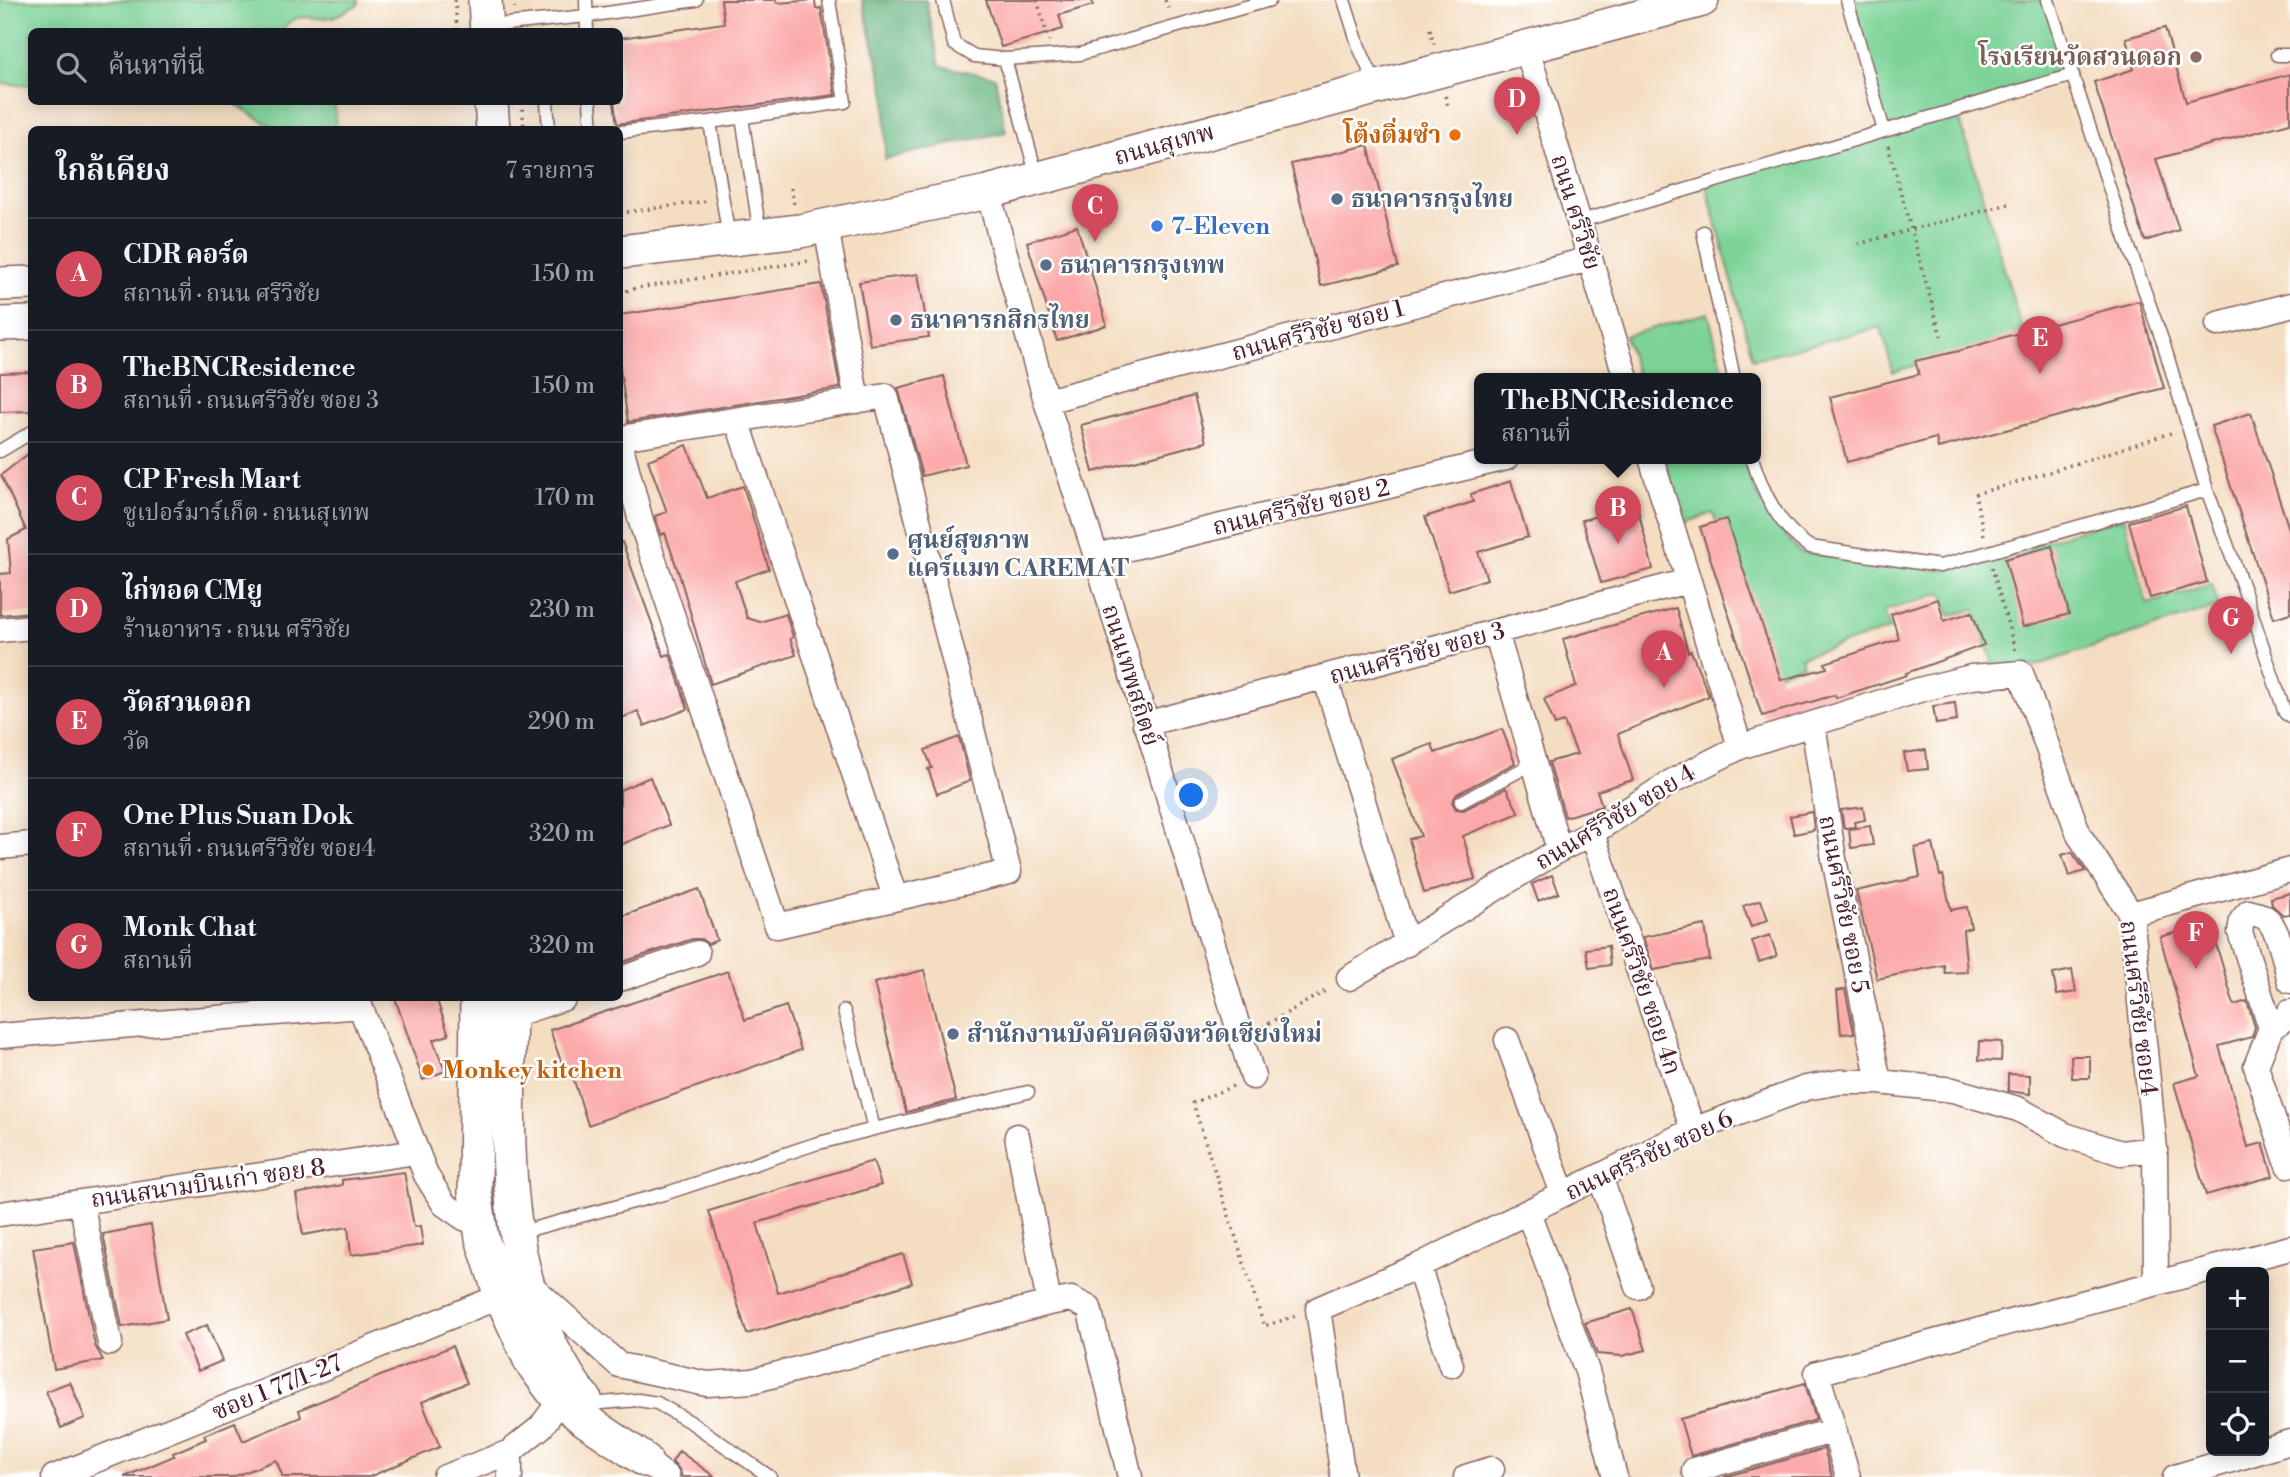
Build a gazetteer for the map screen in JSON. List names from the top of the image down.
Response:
{
  "streets": {
    "main road": ["ถนนสุเทพ"],
    "street": [
      "ถนน ศรีวิชัย",
      "ถนนศรีวิชัย ซอย 1",
      "ถนนศรีวิชัย ซอย 2",
      "ถนนศรีวิชัย ซอย 3",
      "ถนนเทพสถิตย์",
      "ถนนศรีวิชัย ซอย 4",
      "ถนนศรีวิชัย ซอย 5",
      "ถนนศรีวิชัย ซอย 4ก",
      "ถนนศรีวิชัย ซอย4",
      "ถนนศรีวิชัย ซอย 6",
      "ถนนสนามบินเก่า ซอย 8",
      "ซอย 1 77/1-27"
    ]
  },
  "crossings": [
    ["ถนนสุเทพ", "ถนน ศรีวิชัย"],
    ["ถนนสุเทพ", "ถนนเทพสถิตย์"],
    ["ถนน ศรีวิชัย", "ถนนศรีวิชัย ซอย 1"],
    ["ถนนศรีวิชัย ซอย 1", "ถนนเทพสถิตย์"],
    ["ถนนศรีวิชัย ซอย 2", "ถนนเทพสถิตย์"],
    ["ถนนศรีวิชัย ซอย 3", "ถนนเทพสถิตย์"],
    ["ถนนศรีวิชัย ซอย 4", "ถนนศรีวิชัย ซอย 5"],
    ["ถนนศรีวิชัย ซอย 4", "ถนนศรีวิชัย ซอย 4ก"],
    ["ถนนศรีวิชัย ซอย 4", "ถนนศรีวิชัย ซอย4"],
    ["ถนนศรีวิชัย ซอย 5", "ถนนศรีวิชัย ซอย 6"],
    ["ถนนศรีวิชัย ซอย 4ก", "ถนนศรีวิชัย ซอย 6"],
    ["ถนนศรีวิชัย ซอย4", "ถนนศรีวิชัย ซอย 6"]
  ],
  "places": [
    "โรงเรียนวัดสวนดอก",
    "โต้งติ่มซำ",
    "ธนาคารกรุงไทย",
    "7-Eleven",
    "ธนาคารกรุงเทพ",
    "ธนาคารกสิกรไทย",
    "ศูนย์สุขภาพ แคร์แมท CAREMAT",
    "สำนักงานบังคับคดีจังหวัดเชียงใหม่",
    "Monkey kitchen"
  ],
  "page": {
    "search": "ค้นหาที่นี่",
    "pins": [
      "D",
      "C",
      "E",
      "B",
      "G",
      "A",
      "F"
    ],
    "heading": ["ใกล้เคียง", "7 รายการ"],
    "list": [
      {
        "mark": "A",
        "name": "CDR คอร์ด",
        "note": "สถานที่ · ถนน ศรีวิชัย",
        "value": "150 m"
      },
      {
        "mark": "B",
        "name": "TheBNCResidence",
        "note": "สถานที่ · ถนนศรีวิชัย ซอย 3",
        "value": "150 m"
      },
      {
        "mark": "C",
        "name": "CP Fresh Mart",
        "note": "ซูเปอร์มาร์เก็ต · ถนนสุเทพ",
        "value": "170 m"
      },
      {
        "mark": "D",
        "name": "ไก่ทอด CMยู",
        "note": "ร้านอาหาร · ถนน ศรีวิชัย",
        "value": "230 m"
      },
      {
        "mark": "E",
        "name": "วัดสวนดอก",
        "note": "วัด",
        "value": "290 m"
      },
      {
        "mark": "F",
        "name": "One Plus Suan Dok",
        "note": "สถานที่ · ถนนศรีวิชัย ซอย4",
        "value": "320 m"
      },
      {
        "mark": "G",
        "name": "Monk Chat",
        "note": "สถานที่",
        "value": "320 m"
      }
    ],
    "popup": ["TheBNCResidence", "สถานที่"],
    "map_buttons": ["+", "−"]
  }
}
